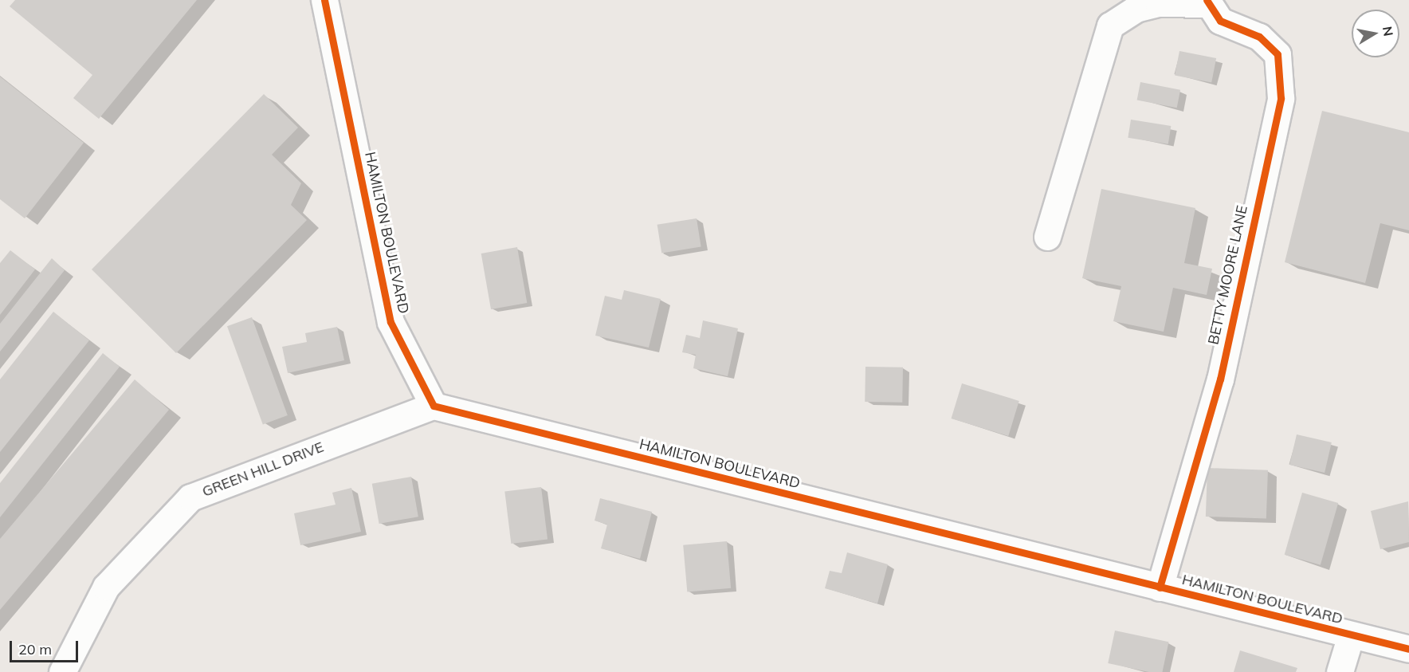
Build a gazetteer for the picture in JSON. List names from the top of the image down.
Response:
{
  "streets": {
    "street": ["HAMILTON BOULEVARD", "BETTY MOORE LANE", "GREEN HILL DRIVE"]
  },
  "crossings": [
    ["HAMILTON BOULEVARD", "BETTY MOORE LANE"],
    ["HAMILTON BOULEVARD", "GREEN HILL DRIVE"]
  ],
  "scale_bar": "20 m",
  "north": "right"
}
